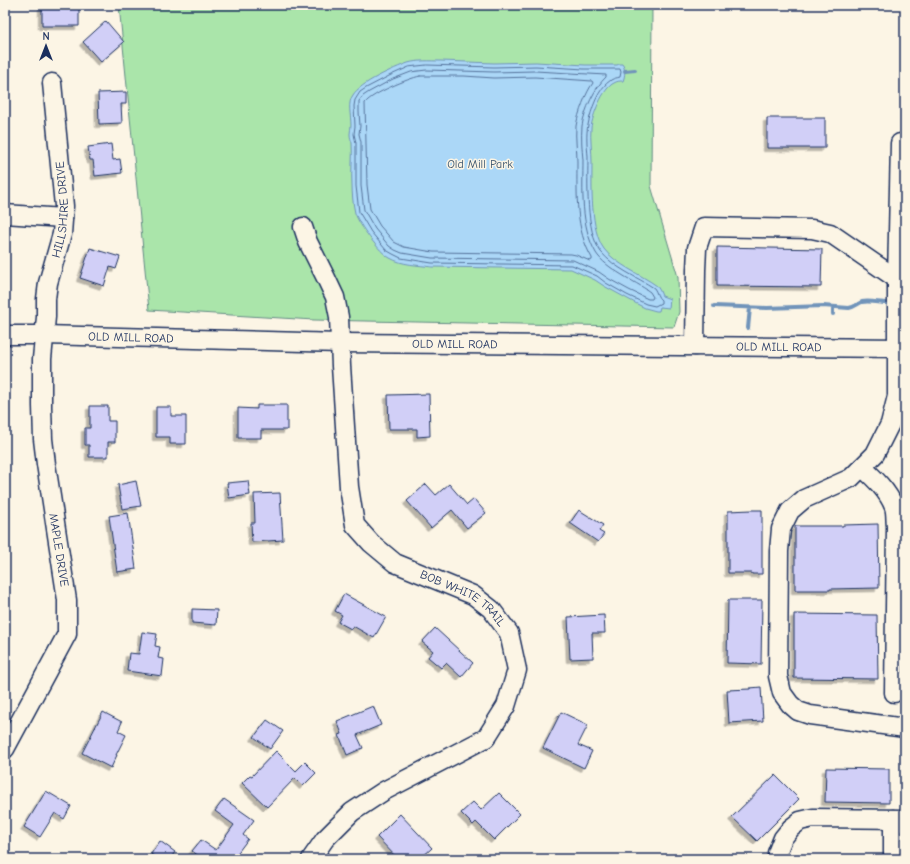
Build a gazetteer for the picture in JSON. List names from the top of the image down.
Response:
{
  "streets": {
    "street": [
      "HILLSHIRE DRIVE",
      "OLD MILL ROAD",
      "MAPLE DRIVE",
      "BOB WHITE TRAIL"
    ]
  },
  "crossings": [
    ["HILLSHIRE DRIVE", "OLD MILL ROAD"],
    ["HILLSHIRE DRIVE", "MAPLE DRIVE"],
    ["OLD MILL ROAD", "MAPLE DRIVE"],
    ["OLD MILL ROAD", "BOB WHITE TRAIL"]
  ],
  "parks": ["Old Mill Park"],
  "north": "top"
}
